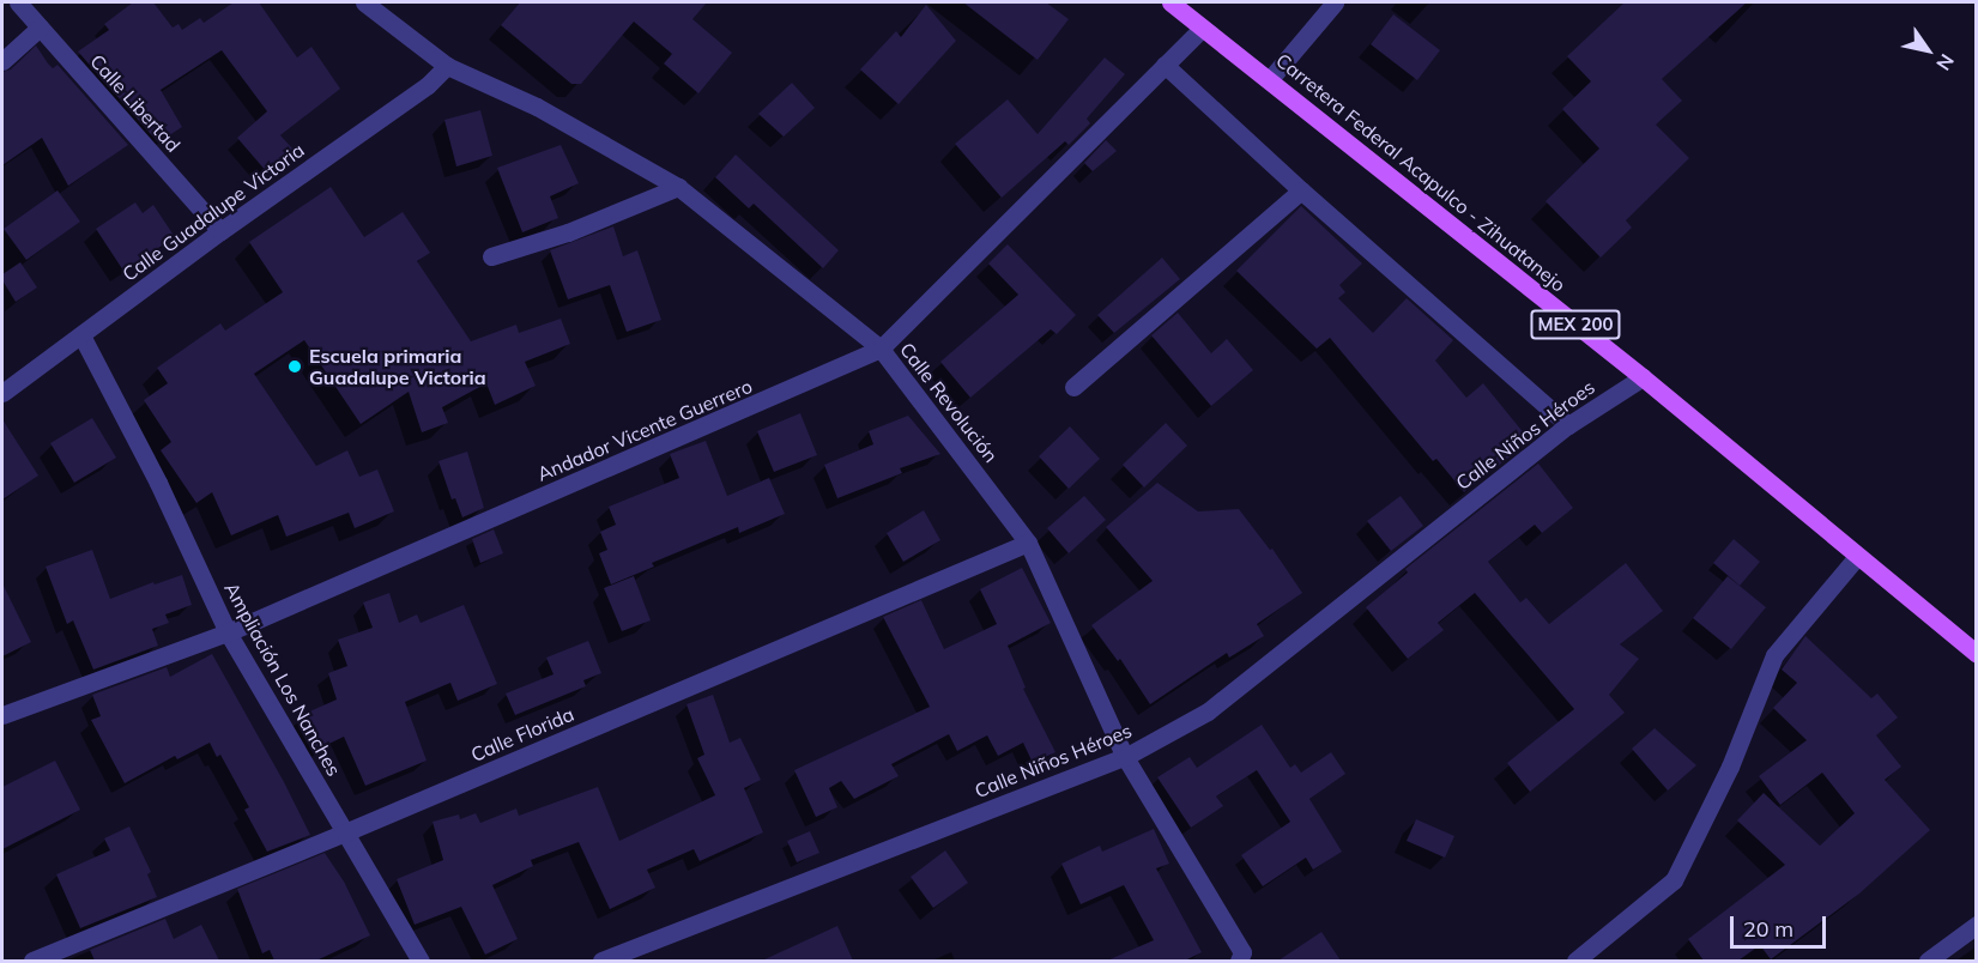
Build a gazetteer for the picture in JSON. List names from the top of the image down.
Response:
{
  "streets": {
    "main road": ["Carretera Federal Acapulco - Zihuatanejo", "MEX 200"],
    "street": [
      "Calle Libertad",
      "Calle Guadalupe Victoria",
      "Calle Revolución",
      "Andador Vicente Guerrero",
      "Calle Niños Héroes",
      "Ampliación Los Nanches",
      "Calle Florida"
    ]
  },
  "crossings": [
    ["Calle Libertad", "Calle Guadalupe Victoria"],
    ["Carretera Federal Acapulco - Zihuatanejo", "Andador Vicente Guerrero"],
    ["Carretera Federal Acapulco - Zihuatanejo", "Calle Niños Héroes"],
    ["Calle Guadalupe Victoria", "Calle Revolución"],
    ["Calle Guadalupe Victoria", "Ampliación Los Nanches"],
    ["Calle Revolución", "Andador Vicente Guerrero"],
    ["Calle Revolución", "Calle Niños Héroes"],
    ["Calle Revolución", "Calle Florida"],
    ["Andador Vicente Guerrero", "Ampliación Los Nanches"],
    ["Ampliación Los Nanches", "Calle Florida"]
  ],
  "places": ["Escuela primaria Guadalupe Victoria"],
  "scale_bar": "20 m",
  "north": "bottom right"
}
